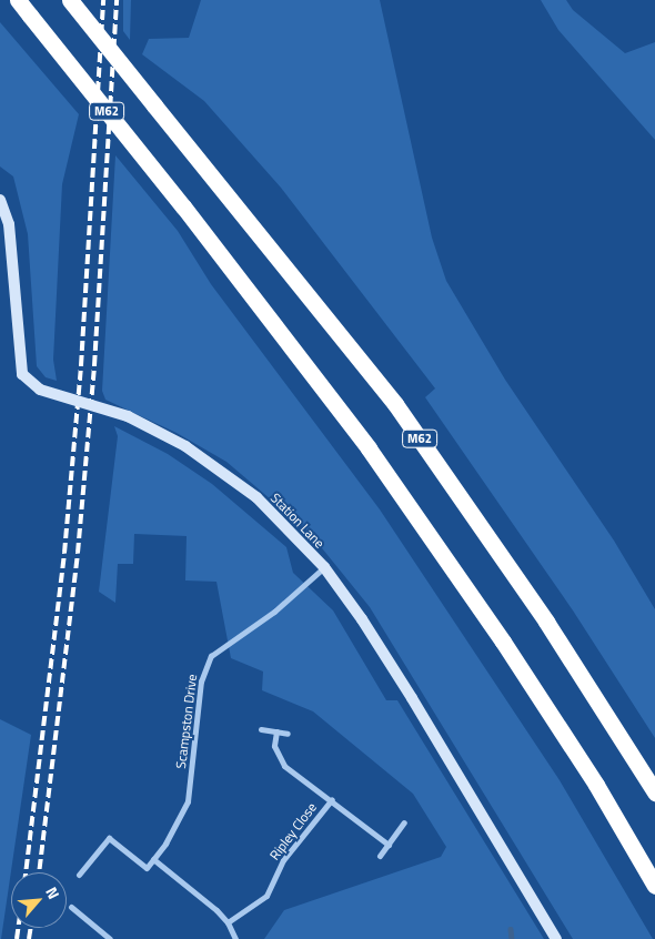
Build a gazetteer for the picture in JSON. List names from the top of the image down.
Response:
{
  "streets": {
    "highway": ["M62"],
    "street": ["Station Lane", "Scampston Drive", "Ripley Close"]
  },
  "crossings": [
    ["Station Lane", "Scampston Drive"]
  ],
  "north": "top right"
}
